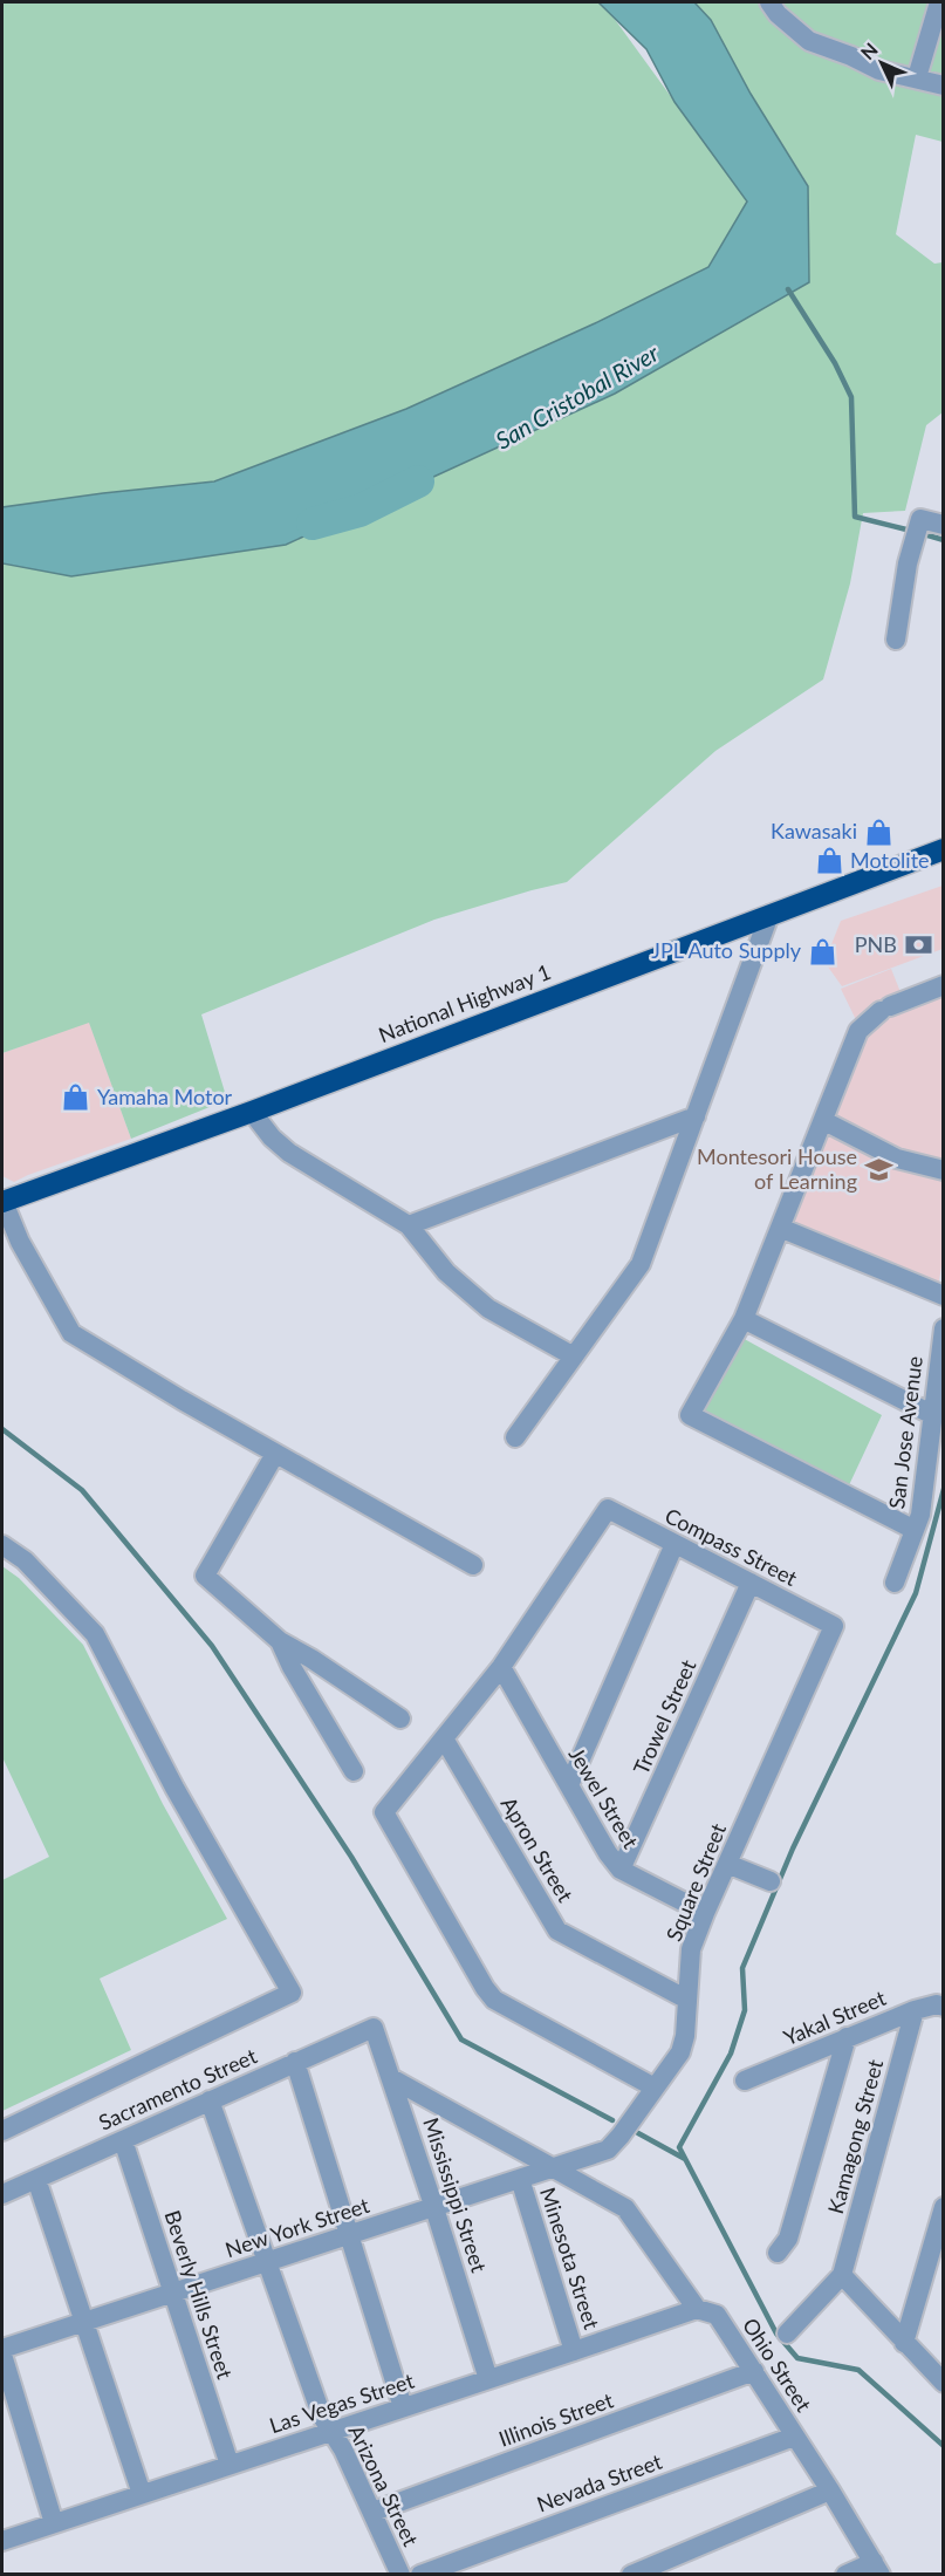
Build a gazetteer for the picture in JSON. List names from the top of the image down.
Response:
{
  "streets": {
    "highway": ["National Highway 1"],
    "street": [
      "San Jose Avenue",
      "Compass Street",
      "Trowel Street",
      "Jewel Street",
      "Apron Street",
      "Square Street",
      "Yakal Street",
      "Sacramento Street",
      "Kamagong Street",
      "Mississippi Street",
      "New York Street",
      "Minesota Street",
      "Beverly Hills Street",
      "Ohio Street",
      "Las Vegas Street",
      "Illinois Street",
      "Nevada Street",
      "Arizona Street"
    ]
  },
  "crossings": [
    ["Compass Street", "Trowel Street"],
    ["Compass Street", "Jewel Street"],
    ["Compass Street", "Square Street"],
    ["Trowel Street", "Jewel Street"],
    ["Jewel Street", "Square Street"],
    ["Apron Street", "Square Street"],
    ["Square Street", "New York Street"],
    ["Yakal Street", "Kamagong Street"],
    ["Sacramento Street", "Mississippi Street"],
    ["Sacramento Street", "Beverly Hills Street"],
    ["Sacramento Street", "Arizona Street"],
    ["Mississippi Street", "New York Street"],
    ["Mississippi Street", "Ohio Street"],
    ["Mississippi Street", "Las Vegas Street"],
    ["New York Street", "Minesota Street"],
    ["New York Street", "Beverly Hills Street"],
    ["New York Street", "Ohio Street"],
    ["New York Street", "Arizona Street"],
    ["Minesota Street", "Las Vegas Street"],
    ["Beverly Hills Street", "Las Vegas Street"],
    ["Ohio Street", "Las Vegas Street"],
    ["Ohio Street", "Illinois Street"],
    ["Ohio Street", "Nevada Street"],
    ["Las Vegas Street", "Arizona Street"],
    ["Illinois Street", "Arizona Street"]
  ],
  "water": ["San Cristobal River"],
  "places": {
    "shop": [
      "Kawasaki",
      "Motolite",
      "JPL Auto Supply",
      "Yamaha Motor"
    ],
    "bank": ["PNB"],
    "school or university": ["Montesori House of Learning"]
  },
  "north": "top left"
}
